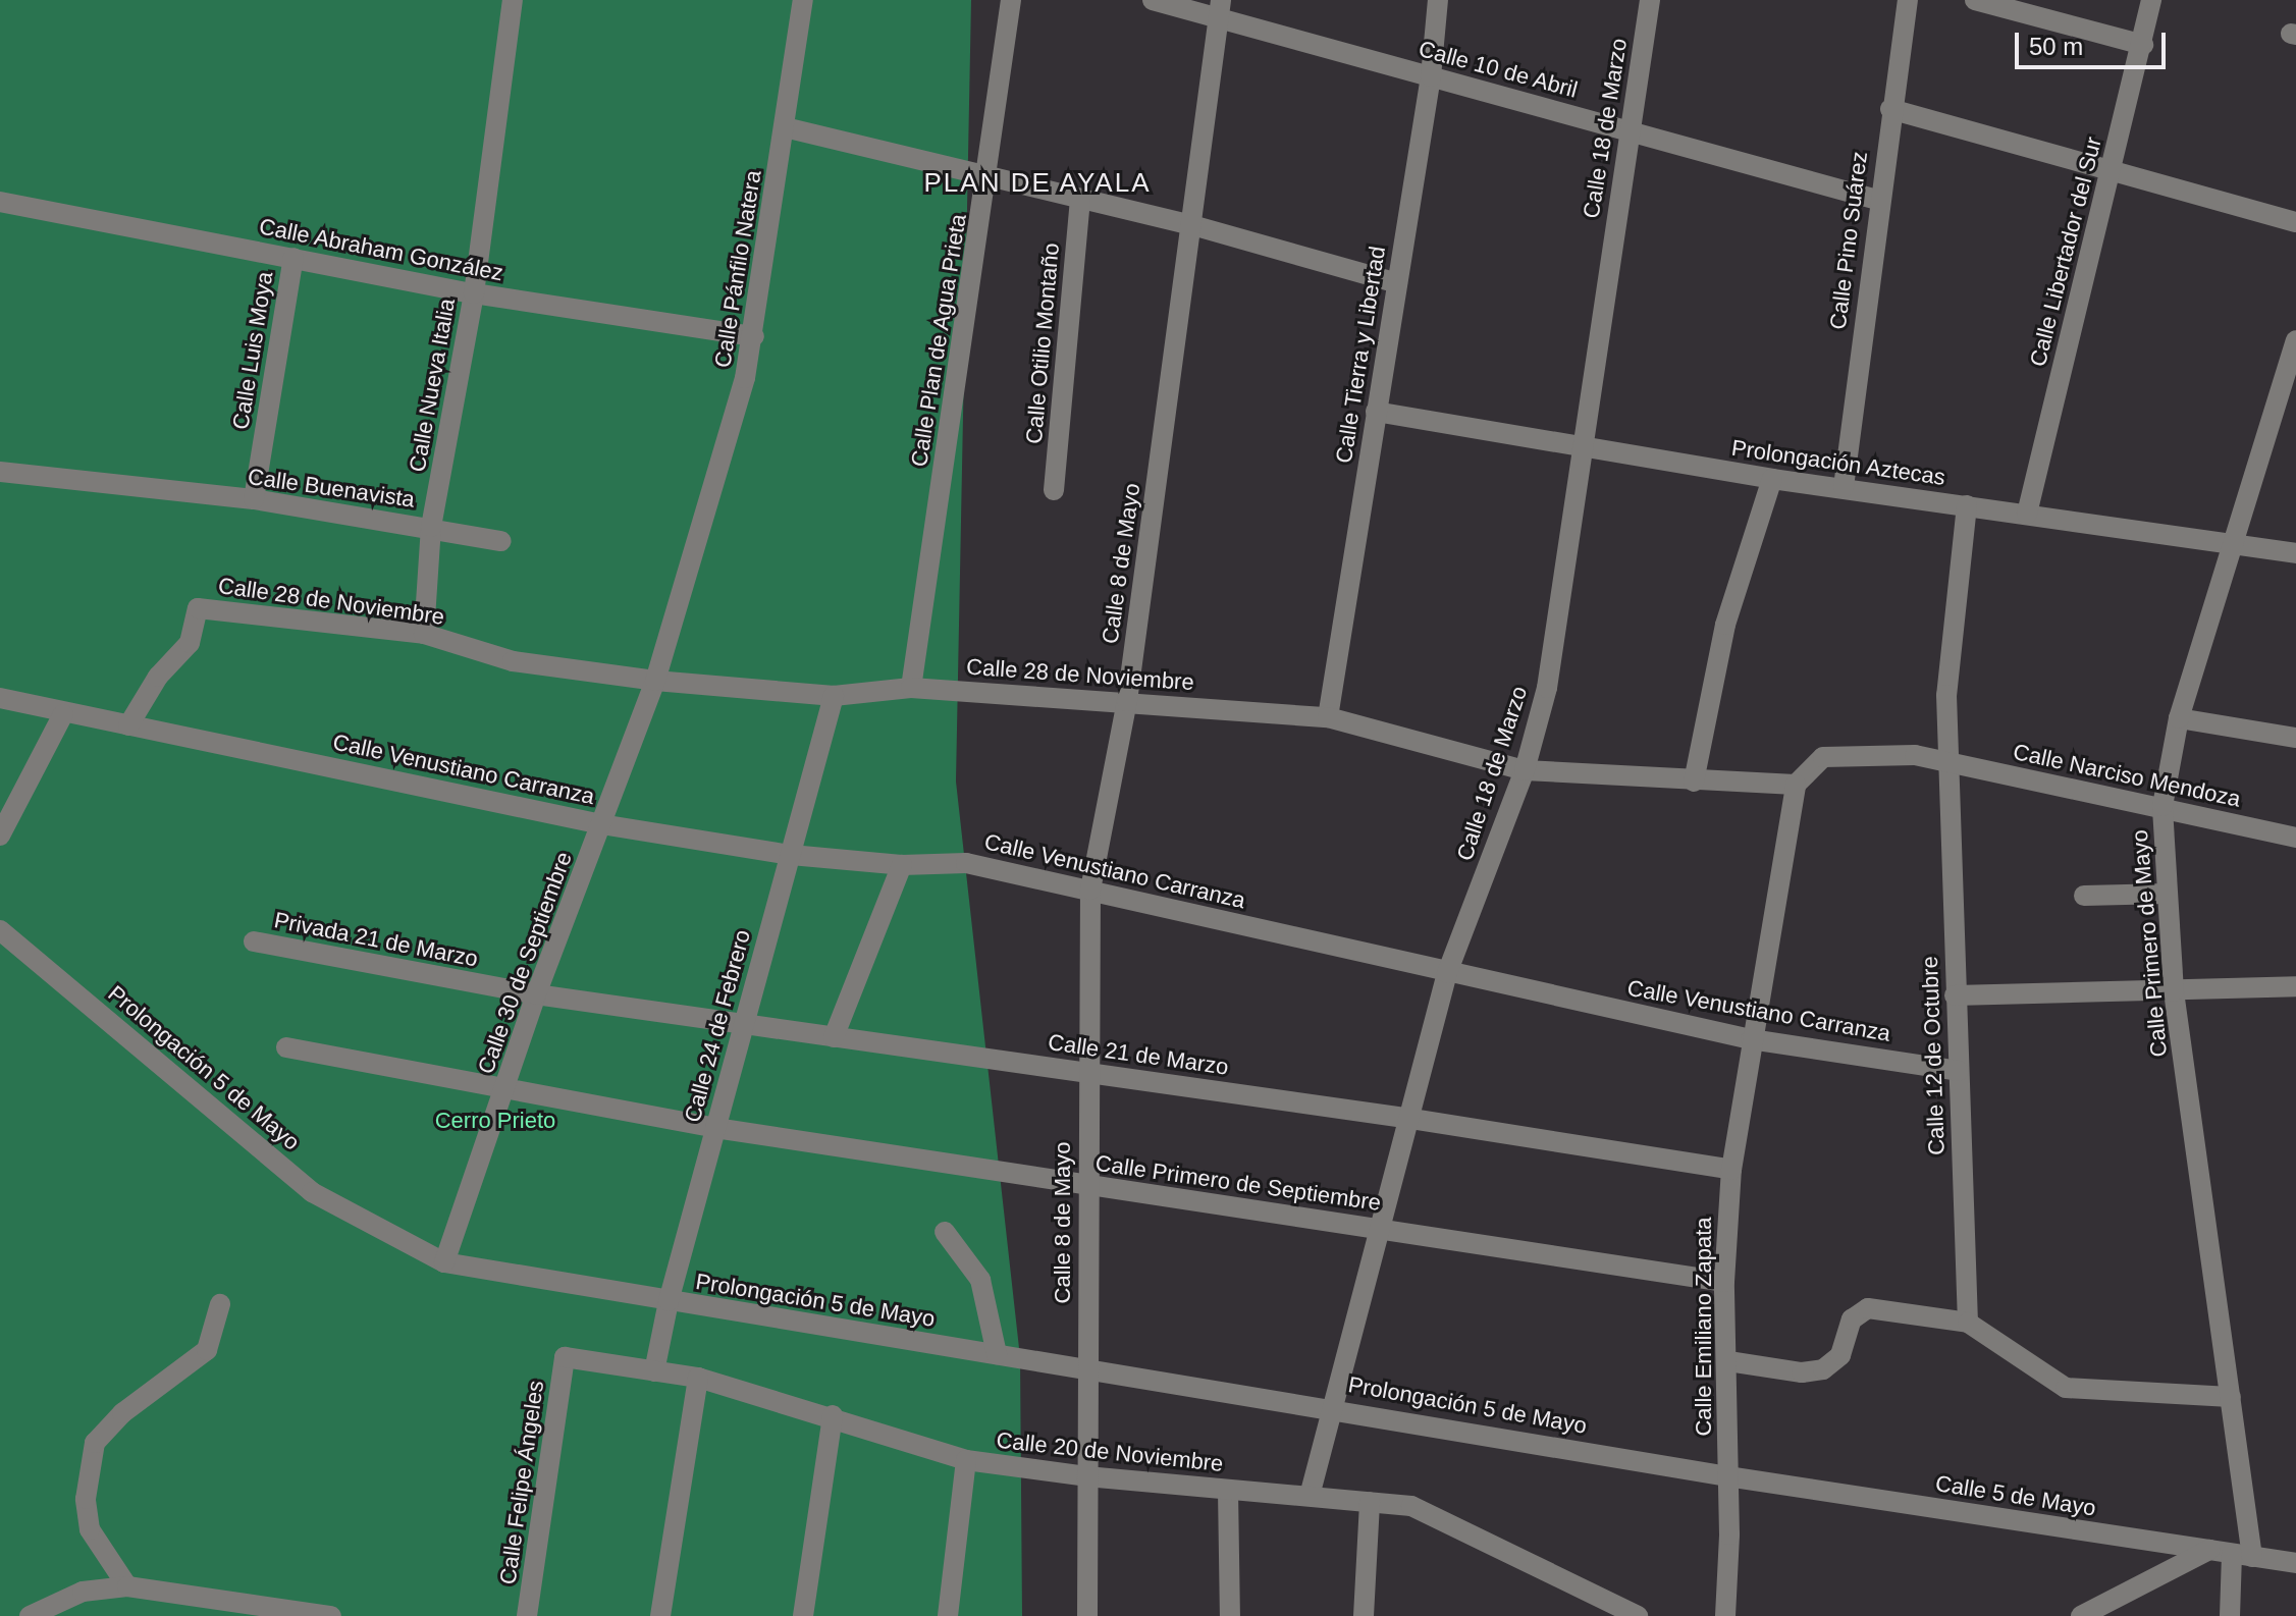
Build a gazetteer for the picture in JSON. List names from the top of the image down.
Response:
{
  "streets": {
    "street": [
      "Calle 10 de Abril",
      "Calle 18 de Marzo",
      "Calle Pino Suárez",
      "Calle Abraham González",
      "Calle Libertador del Sur",
      "Calle Pánfilo Natera",
      "Calle Plan de Agua Prieta",
      "Calle Otilio Montaño",
      "Calle Luis Moya",
      "Calle Tierra y Libertad",
      "Calle Nueva Italia",
      "Prolongación Aztecas",
      "Calle Buenavista",
      "Calle 8 de Mayo",
      "Calle 28 de Noviembre",
      "Calle Venustiano Carranza",
      "Calle Narciso Mendoza",
      "Privada 21 de Marzo",
      "Calle Primero de Mayo",
      "Calle 30 de Septiembre",
      "Calle 24 de Febrero",
      "Calle 21 de Marzo",
      "Calle 12 de Octubre",
      "Prolongación 5 de Mayo",
      "Calle Primero de Septiembre",
      "Calle Emiliano Zapata",
      "Calle 20 de Noviembre",
      "Calle Felipe Ángeles",
      "Calle 5 de Mayo"
    ]
  },
  "crossings": [
    ["Calle 10 de Abril", "Calle 18 de Marzo"],
    ["Calle 10 de Abril", "Calle Pino Suárez"],
    ["Calle 10 de Abril", "Calle Tierra y Libertad"],
    ["Calle 10 de Abril", "Calle 8 de Mayo"],
    ["Calle 18 de Marzo", "Prolongación Aztecas"],
    ["Calle 18 de Marzo", "Calle 28 de Noviembre"],
    ["Calle 18 de Marzo", "Calle Venustiano Carranza"],
    ["Calle 18 de Marzo", "Calle 21 de Marzo"],
    ["Calle 18 de Marzo", "Prolongación 5 de Mayo"],
    ["Calle 18 de Marzo", "Calle Primero de Septiembre"],
    ["Calle 18 de Marzo", "Calle 20 de Noviembre"],
    ["Calle Pino Suárez", "Prolongación Aztecas"],
    ["Calle Abraham González", "Calle Pánfilo Natera"],
    ["Calle Abraham González", "Calle Luis Moya"],
    ["Calle Abraham González", "Calle Nueva Italia"],
    ["Calle Libertador del Sur", "Prolongación Aztecas"],
    ["Calle Pánfilo Natera", "Calle 28 de Noviembre"],
    ["Calle Pánfilo Natera", "Calle 30 de Septiembre"],
    ["Calle Plan de Agua Prieta", "Calle 28 de Noviembre"],
    ["Calle Luis Moya", "Calle Buenavista"],
    ["Calle Tierra y Libertad", "Prolongación Aztecas"],
    ["Calle Tierra y Libertad", "Calle 28 de Noviembre"],
    ["Calle Nueva Italia", "Calle Buenavista"],
    ["Calle Nueva Italia", "Calle 28 de Noviembre"],
    ["Prolongación Aztecas", "Calle Primero de Mayo"],
    ["Prolongación Aztecas", "Calle 12 de Octubre"],
    ["Calle 8 de Mayo", "Calle 28 de Noviembre"],
    ["Calle 8 de Mayo", "Calle Venustiano Carranza"],
    ["Calle 8 de Mayo", "Calle 21 de Marzo"],
    ["Calle 8 de Mayo", "Prolongación 5 de Mayo"],
    ["Calle 8 de Mayo", "Calle Primero de Septiembre"],
    ["Calle 8 de Mayo", "Calle 20 de Noviembre"],
    ["Calle 28 de Noviembre", "Calle Venustiano Carranza"],
    ["Calle 28 de Noviembre", "Calle 30 de Septiembre"],
    ["Calle 28 de Noviembre", "Calle 24 de Febrero"],
    ["Calle 28 de Noviembre", "Calle Emiliano Zapata"],
    ["Calle Venustiano Carranza", "Calle 30 de Septiembre"],
    ["Calle Venustiano Carranza", "Calle 24 de Febrero"],
    ["Calle Venustiano Carranza", "Calle 12 de Octubre"],
    ["Calle Venustiano Carranza", "Calle Emiliano Zapata"],
    ["Calle Narciso Mendoza", "Calle Primero de Mayo"],
    ["Calle Narciso Mendoza", "Calle 12 de Octubre"],
    ["Privada 21 de Marzo", "Calle 30 de Septiembre"],
    ["Privada 21 de Marzo", "Calle 21 de Marzo"],
    ["Calle Primero de Mayo", "Calle 5 de Mayo"],
    ["Calle 30 de Septiembre", "Calle 21 de Marzo"],
    ["Calle 30 de Septiembre", "Prolongación 5 de Mayo"],
    ["Calle 30 de Septiembre", "Calle Primero de Septiembre"],
    ["Calle 24 de Febrero", "Calle 21 de Marzo"],
    ["Calle 24 de Febrero", "Prolongación 5 de Mayo"],
    ["Calle 24 de Febrero", "Calle Primero de Septiembre"],
    ["Calle 24 de Febrero", "Calle 20 de Noviembre"],
    ["Calle 21 de Marzo", "Calle Emiliano Zapata"],
    ["Prolongación 5 de Mayo", "Calle Emiliano Zapata"],
    ["Prolongación 5 de Mayo", "Calle 5 de Mayo"],
    ["Calle Primero de Septiembre", "Calle Emiliano Zapata"],
    ["Calle Emiliano Zapata", "Calle 5 de Mayo"],
    ["Calle 20 de Noviembre", "Calle Felipe Ángeles"]
  ],
  "districts": ["PLAN DE AYALA"],
  "parks": ["Cerro Prieto"],
  "scale_bar": "50 m"
}
